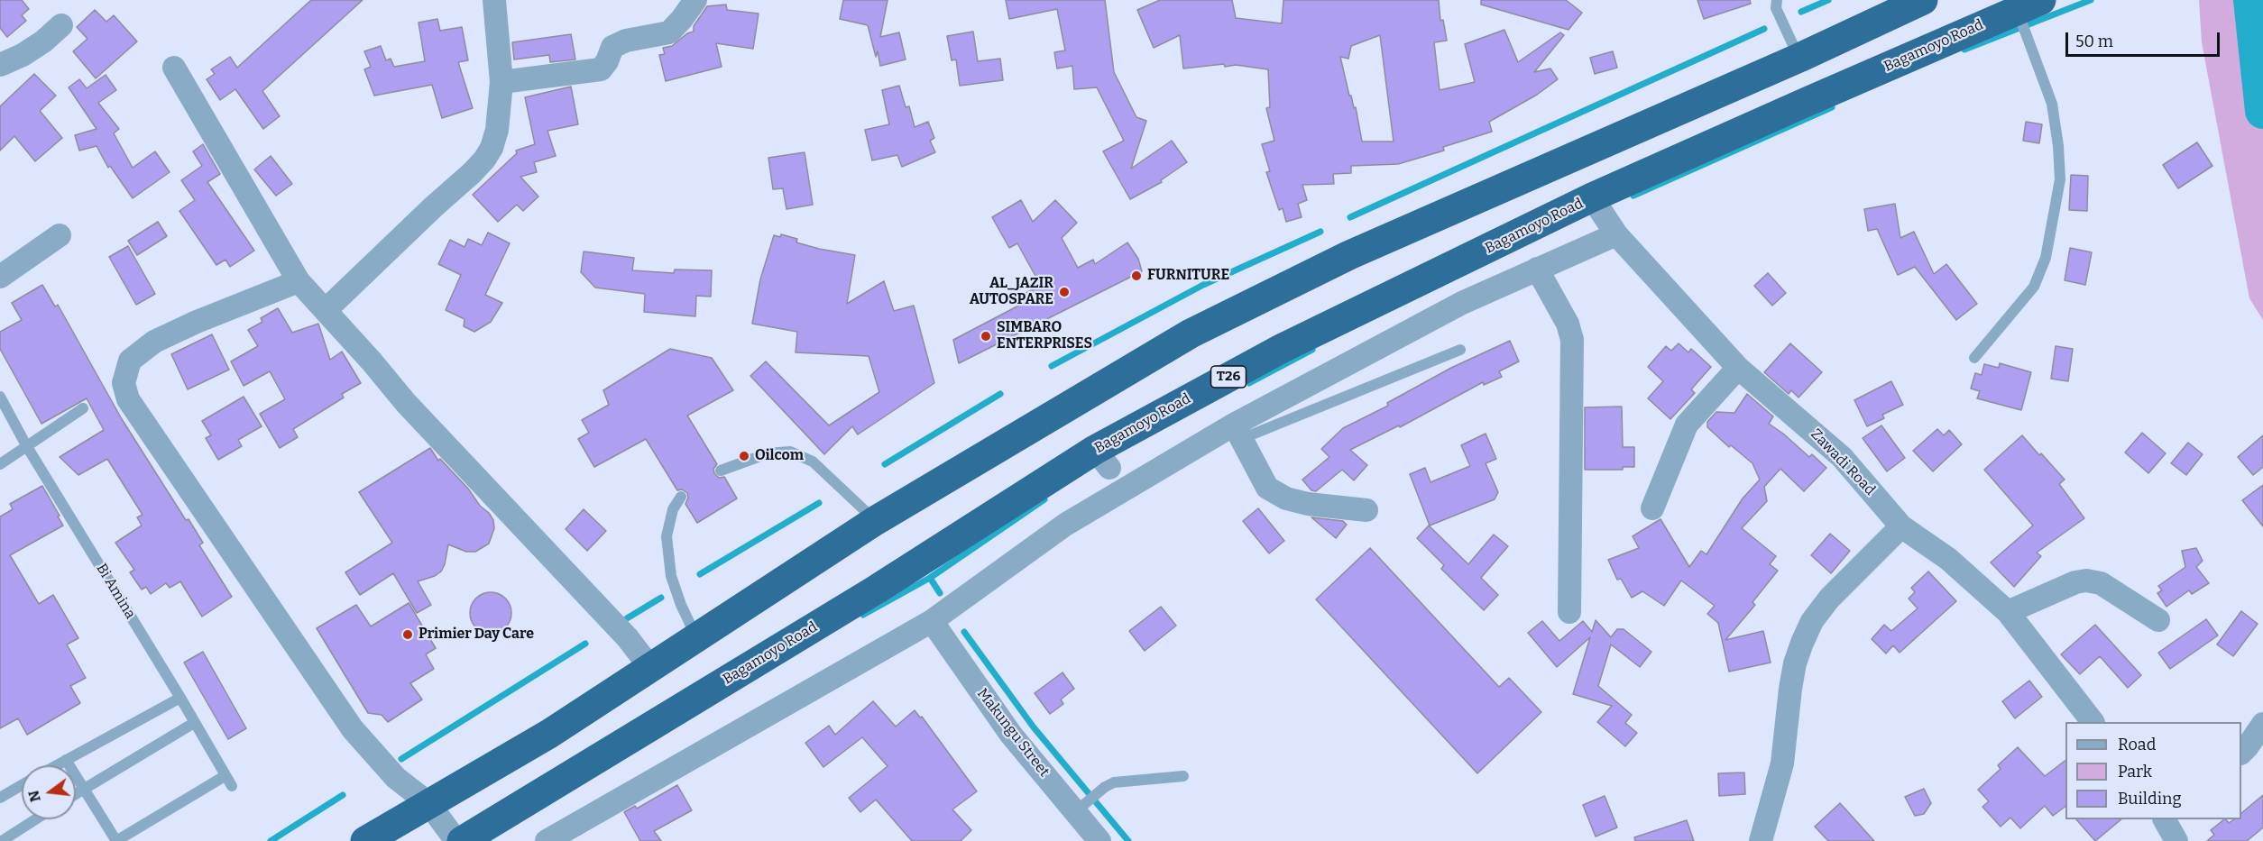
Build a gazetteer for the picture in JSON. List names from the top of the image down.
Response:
{
  "streets": {
    "highway": ["Bagamoyo Road", "T26"],
    "street": ["Zawadi Road", "Makungu Street"],
    "lane": ["Bi Amina"]
  },
  "crossings": [
    ["Bagamoyo Road", "Zawadi Road"]
  ],
  "places": [
    "FURNITURE",
    "AL_JAZIR AUTOSPARE",
    "SIMBARO ENTERPRISES",
    "Oilcom",
    "Primier Day Care"
  ],
  "legend": ["Road", "Park", "Building"],
  "scale_bar": "50 m",
  "north": "left"
}
